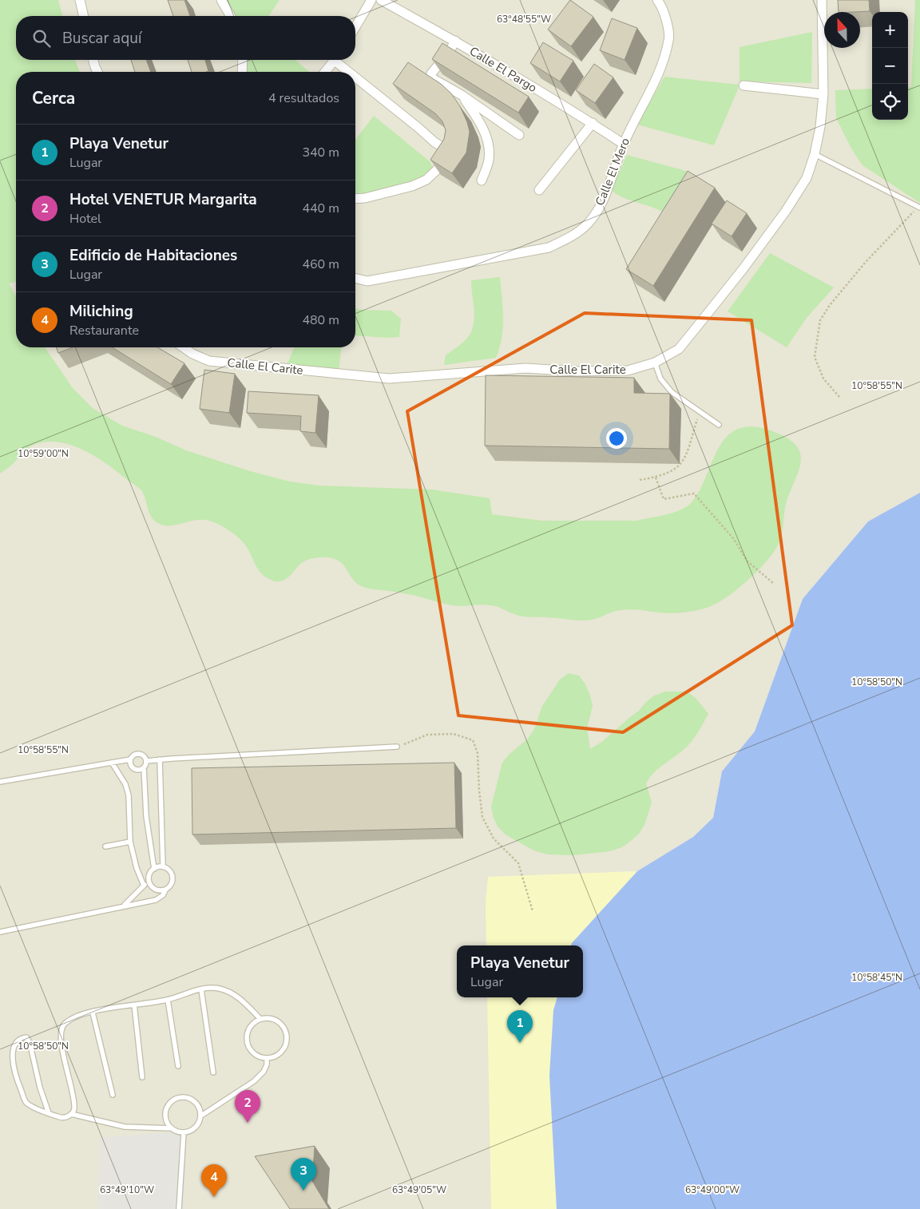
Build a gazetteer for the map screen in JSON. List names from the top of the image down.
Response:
{
  "streets": {
    "street": ["Calle El Pargo", "Calle El Mero", "Calle El Carite"]
  },
  "crossings": [
    ["Calle El Pargo", "Calle El Mero"]
  ],
  "north": "top",
  "page": {
    "map_buttons": ["+", "−"],
    "search": "Buscar aquí",
    "heading": ["Cerca", "4 resultados"],
    "list": [
      {
        "mark": "1",
        "name": "Playa Venetur",
        "note": "Lugar",
        "value": "340 m"
      },
      {
        "mark": "2",
        "name": "Hotel VENETUR Margarita",
        "note": "Hotel",
        "value": "440 m"
      },
      {
        "mark": "3",
        "name": "Edificio de Habitaciones",
        "note": "Lugar",
        "value": "460 m"
      },
      {
        "mark": "4",
        "name": "Miliching",
        "note": "Restaurante",
        "value": "480 m"
      }
    ],
    "popup": ["Playa Venetur", "Lugar"],
    "pins": [
      "1",
      "2",
      "3",
      "4"
    ]
  },
  "coordinates": [
    "63°48'55\"W",
    "10°58'55\"N",
    "10°59'00\"N",
    "10°58'50\"N",
    "10°58'45\"N",
    "63°49'10\"W",
    "63°49'05\"W",
    "63°49'00\"W"
  ]
}
